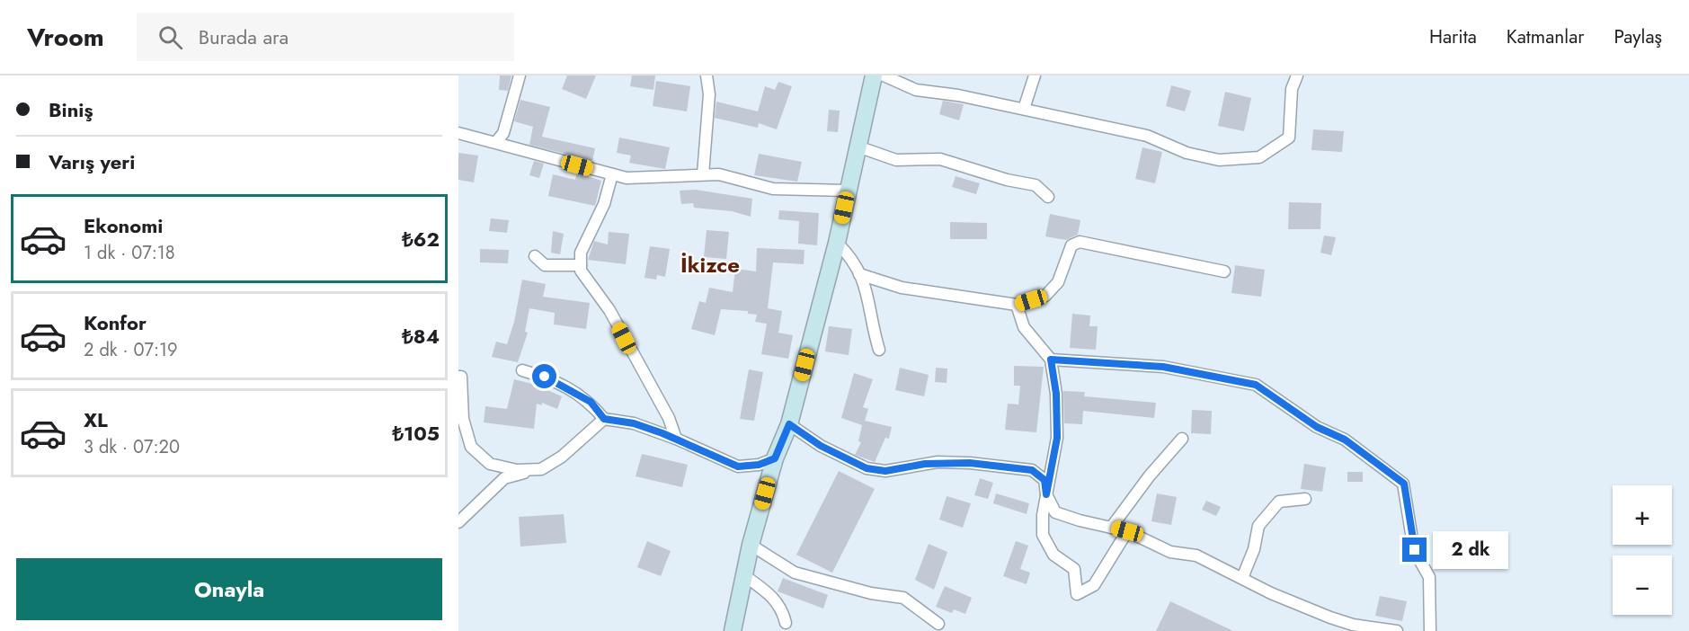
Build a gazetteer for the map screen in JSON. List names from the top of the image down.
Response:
{
  "districts": ["İkizce"],
  "page": {
    "header": "Vroom",
    "search": "Burada ara",
    "nav": ["Harita", "Katmanlar", "Paylaş"],
    "banner": ["Biniş", "Varış yeri"],
    "list": [
      {
        "name": "Ekonomi",
        "note": "1 dk · 07:18",
        "value": "₺62"
      },
      {
        "name": "Konfor",
        "note": "2 dk · 07:19",
        "value": "₺84"
      },
      {
        "name": "XL",
        "note": "3 dk · 07:20",
        "value": "₺105"
      }
    ],
    "map_buttons": ["+", "−"],
    "bubble": "2 dk",
    "buttons": "Onayla"
  }
}
